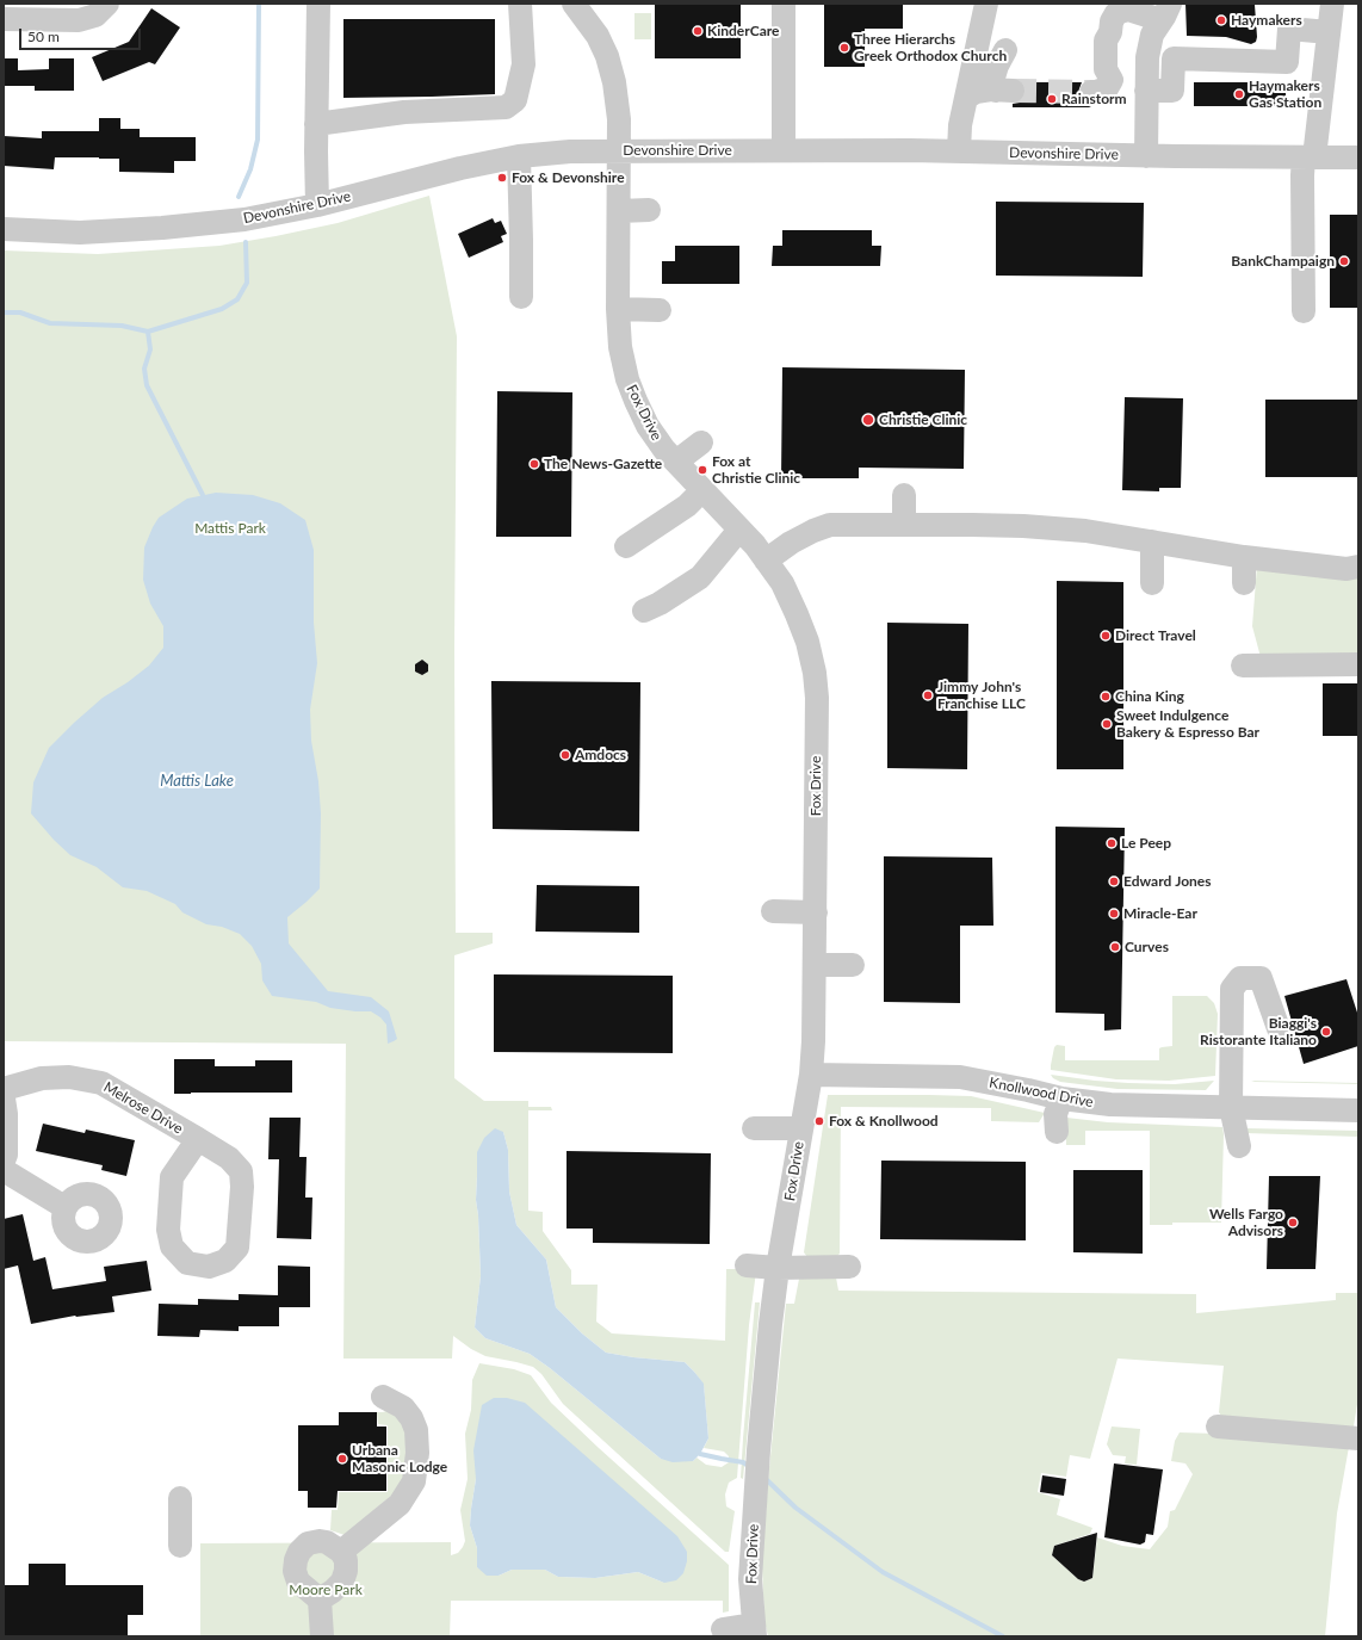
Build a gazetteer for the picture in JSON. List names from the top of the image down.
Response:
{
  "streets": {
    "street": [
      "Devonshire Drive",
      "Fox Drive",
      "Knollwood Drive",
      "Melrose Drive"
    ]
  },
  "crossings": [
    ["Devonshire Drive", "Fox Drive"],
    ["Fox Drive", "Knollwood Drive"]
  ],
  "water": ["Mattis Lake"],
  "parks": ["Mattis Park", "Moore Park"],
  "places": [
    "Haymakers",
    "KinderCare",
    "Three Hierarchs Greek Orthodox Church",
    "Haymakers Gas Station",
    "Rainstorm",
    "Fox & Devonshire",
    "BankChampaign",
    "Christie Clinic",
    "The News-Gazette",
    "Fox at Christie Clinic",
    "Direct Travel",
    "Jimmy John's Franchise LLC",
    "China King",
    "Sweet Indulgence Bakery & Espresso Bar",
    "Amdocs",
    "Le Peep",
    "Edward Jones",
    "Miracle-Ear",
    "Curves",
    "Biaggi's Ristorante Italiano",
    "Fox & Knollwood",
    "Wells Fargo Advisors",
    "Urbana Masonic Lodge"
  ],
  "scale_bar": "50 m"
}
